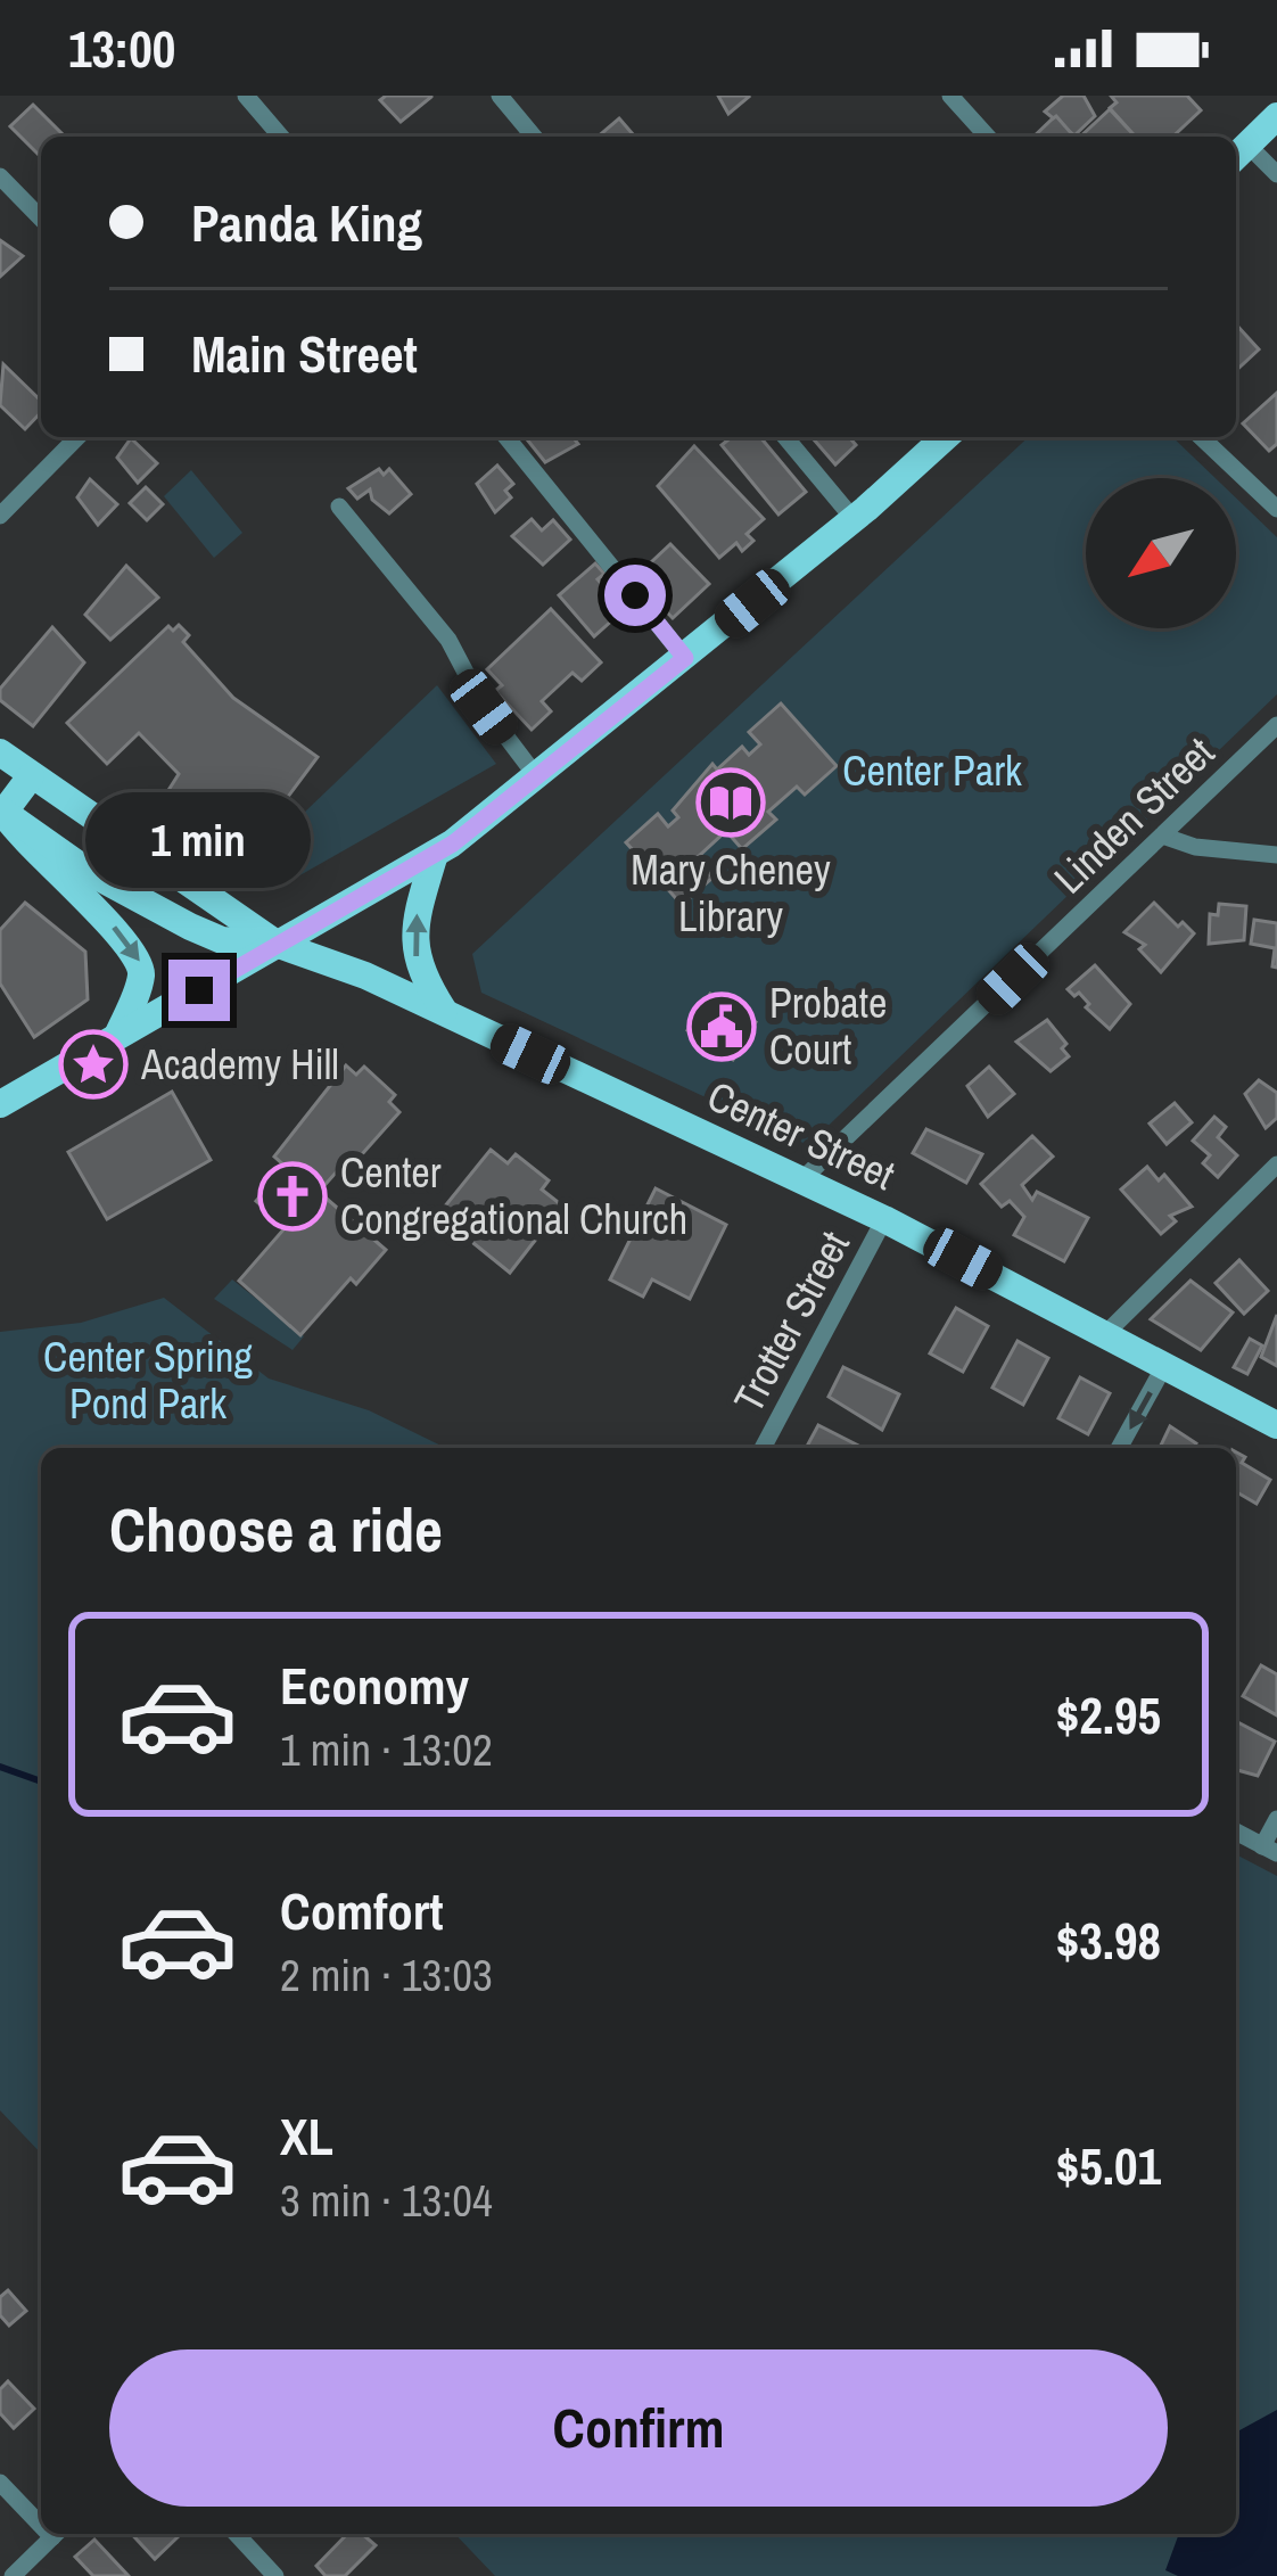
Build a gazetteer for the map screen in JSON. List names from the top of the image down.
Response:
{
  "streets": {
    "main road": ["Center Street"],
    "street": ["Linden Street", "Trotter Street"]
  },
  "crossings": [
    ["Linden Street", "Center Street"],
    ["Center Street", "Trotter Street"]
  ],
  "parks": ["Center Park", "Center Spring Pond Park"],
  "places": {
    "library": ["Mary Cheney Library"],
    "public building": ["Probate Court"],
    "place": ["Academy Hill"],
    "church": ["Center Congregational Church"]
  },
  "north": "bottom left",
  "page": {
    "status": "13:00",
    "banner": ["Panda King", "Main Street"],
    "bubble": "1 min",
    "heading": "Choose a ride",
    "list": [
      {
        "name": "Economy",
        "note": "1 min · 13:02",
        "value": "$2.95"
      },
      {
        "name": "Comfort",
        "note": "2 min · 13:03",
        "value": "$3.98"
      },
      {
        "name": "XL",
        "note": "3 min · 13:04",
        "value": "$5.01"
      }
    ],
    "buttons": "Confirm"
  }
}
